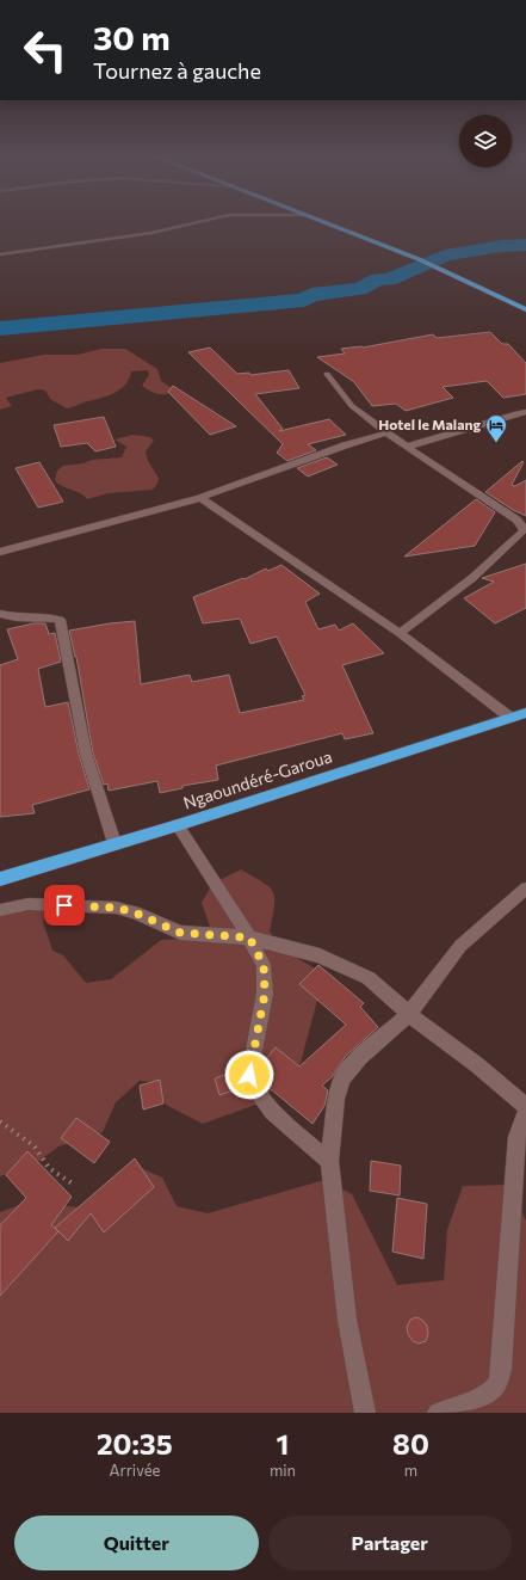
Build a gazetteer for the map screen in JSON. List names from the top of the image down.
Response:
{
  "streets": {
    "highway": ["Ngaoundéré-Garoua"]
  },
  "places": {
    "hotel": ["Hotel le Malang"]
  },
  "page": {
    "turn": ["30 m", "Tournez à gauche"],
    "eta": [
      "20:35",
      "Arrivée",
      "1",
      "min",
      "80",
      "m"
    ],
    "buttons": ["Quitter", "Partager"]
  }
}
